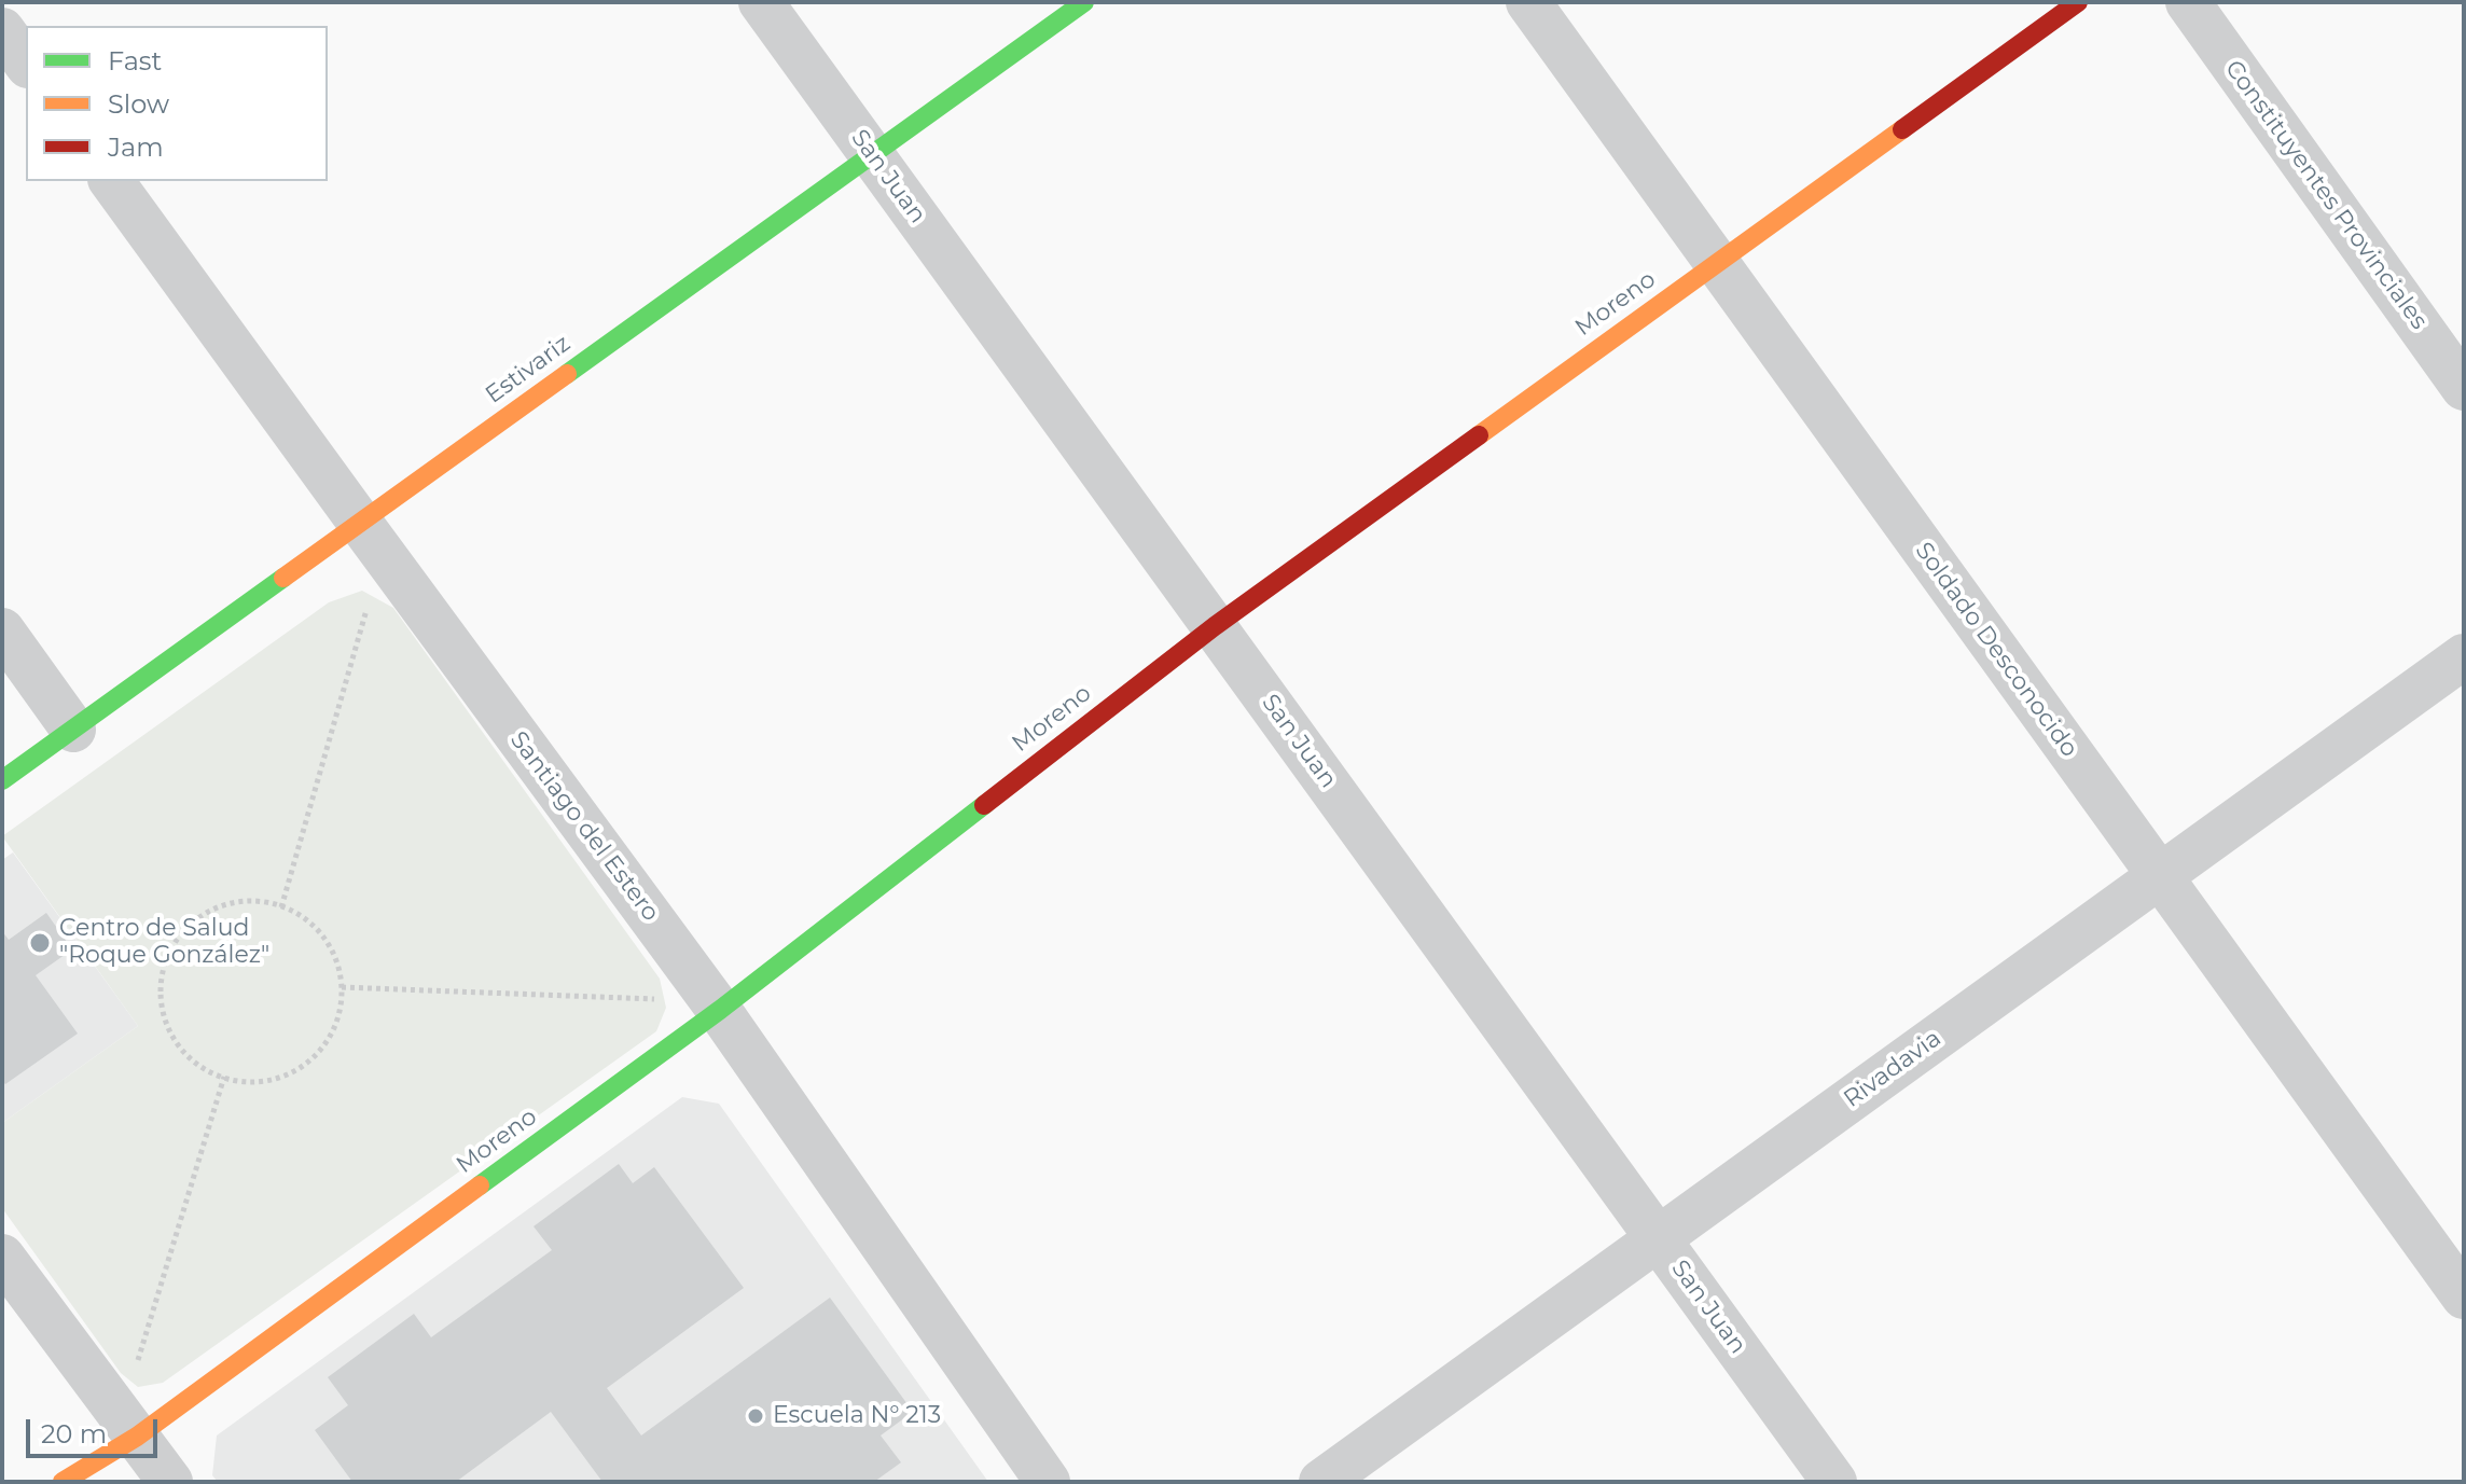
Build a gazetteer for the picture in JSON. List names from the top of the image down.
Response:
{
  "streets": {
    "street": [
      "San Juan",
      "Constituyentes Provinciales",
      "Moreno",
      "Estivariz",
      "Soldado Desconocido",
      "Santiago del Estero",
      "Rivadavia"
    ]
  },
  "crossings": [
    ["San Juan", "Moreno"],
    ["San Juan", "Estivariz"],
    ["San Juan", "Rivadavia"],
    ["Moreno", "Soldado Desconocido"],
    ["Moreno", "Santiago del Estero"],
    ["Estivariz", "Santiago del Estero"],
    ["Soldado Desconocido", "Rivadavia"]
  ],
  "places": ["Centro de Salud \"Roque González\"", "Escuela N° 213"],
  "legend": ["Fast", "Slow", "Jam"],
  "scale_bar": "20 m"
}
